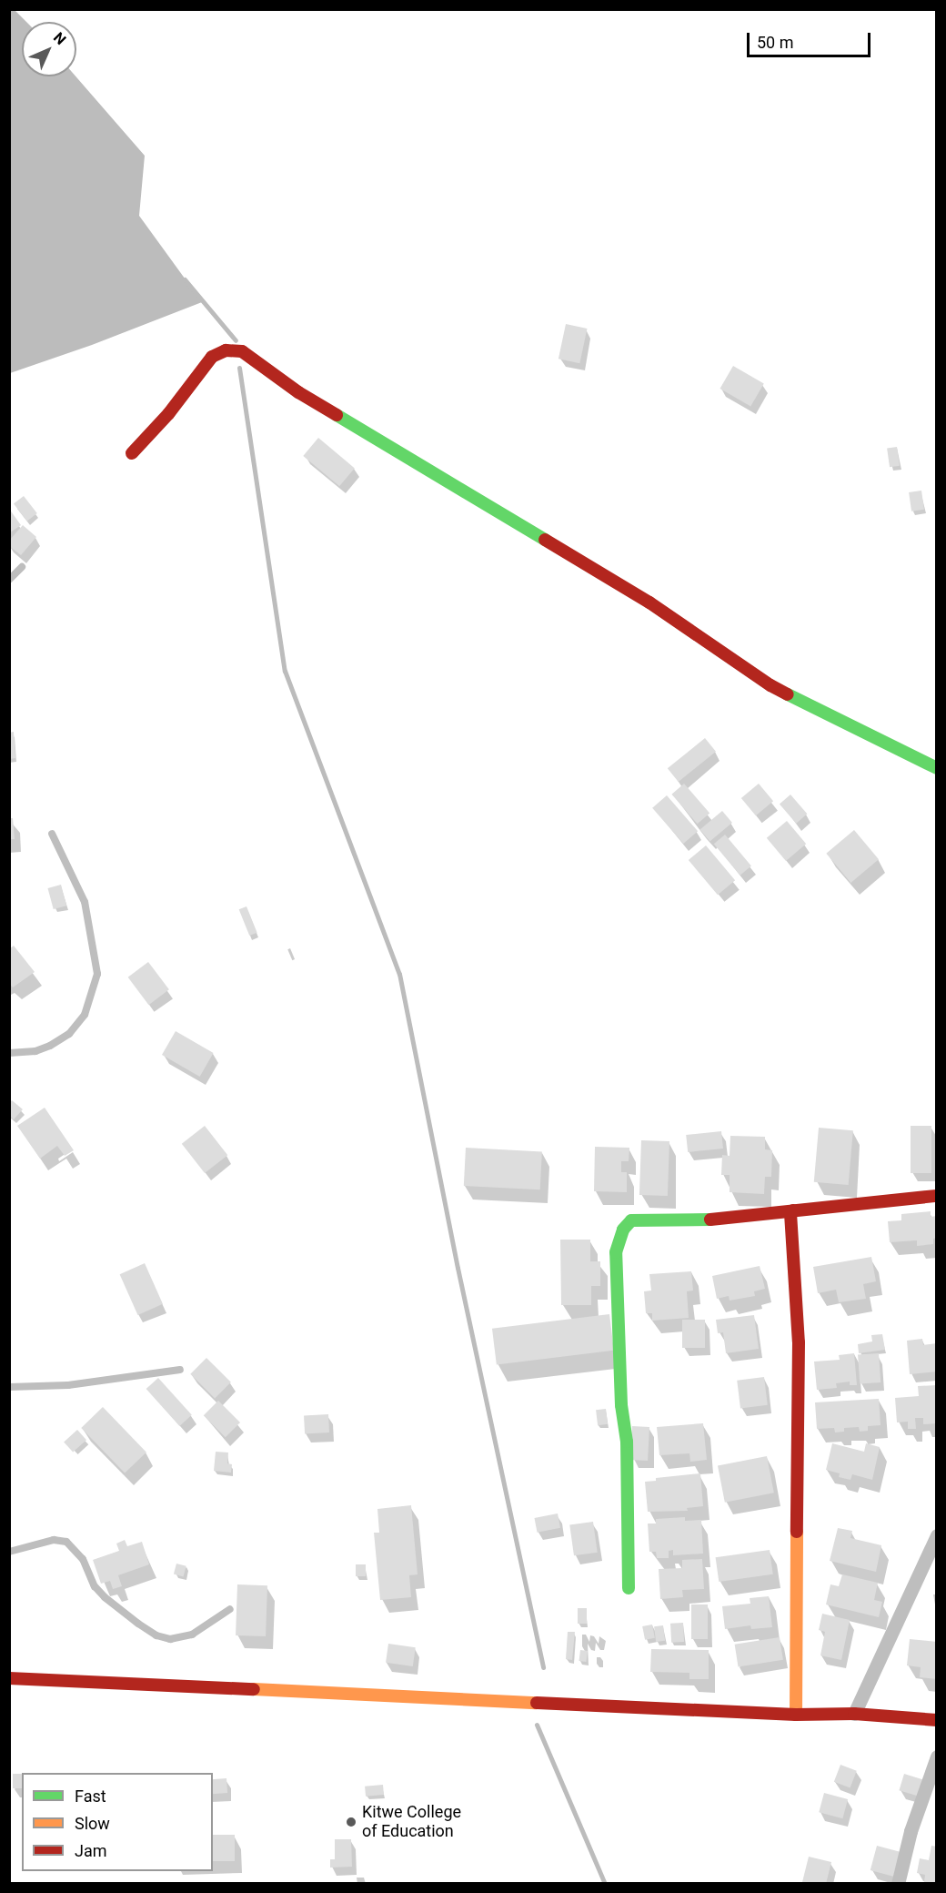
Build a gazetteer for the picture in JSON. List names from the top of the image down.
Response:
{
  "places": ["Kitwe College of Education"],
  "legend": ["Fast", "Slow", "Jam"],
  "scale_bar": "50 m",
  "north": "top right"
}
